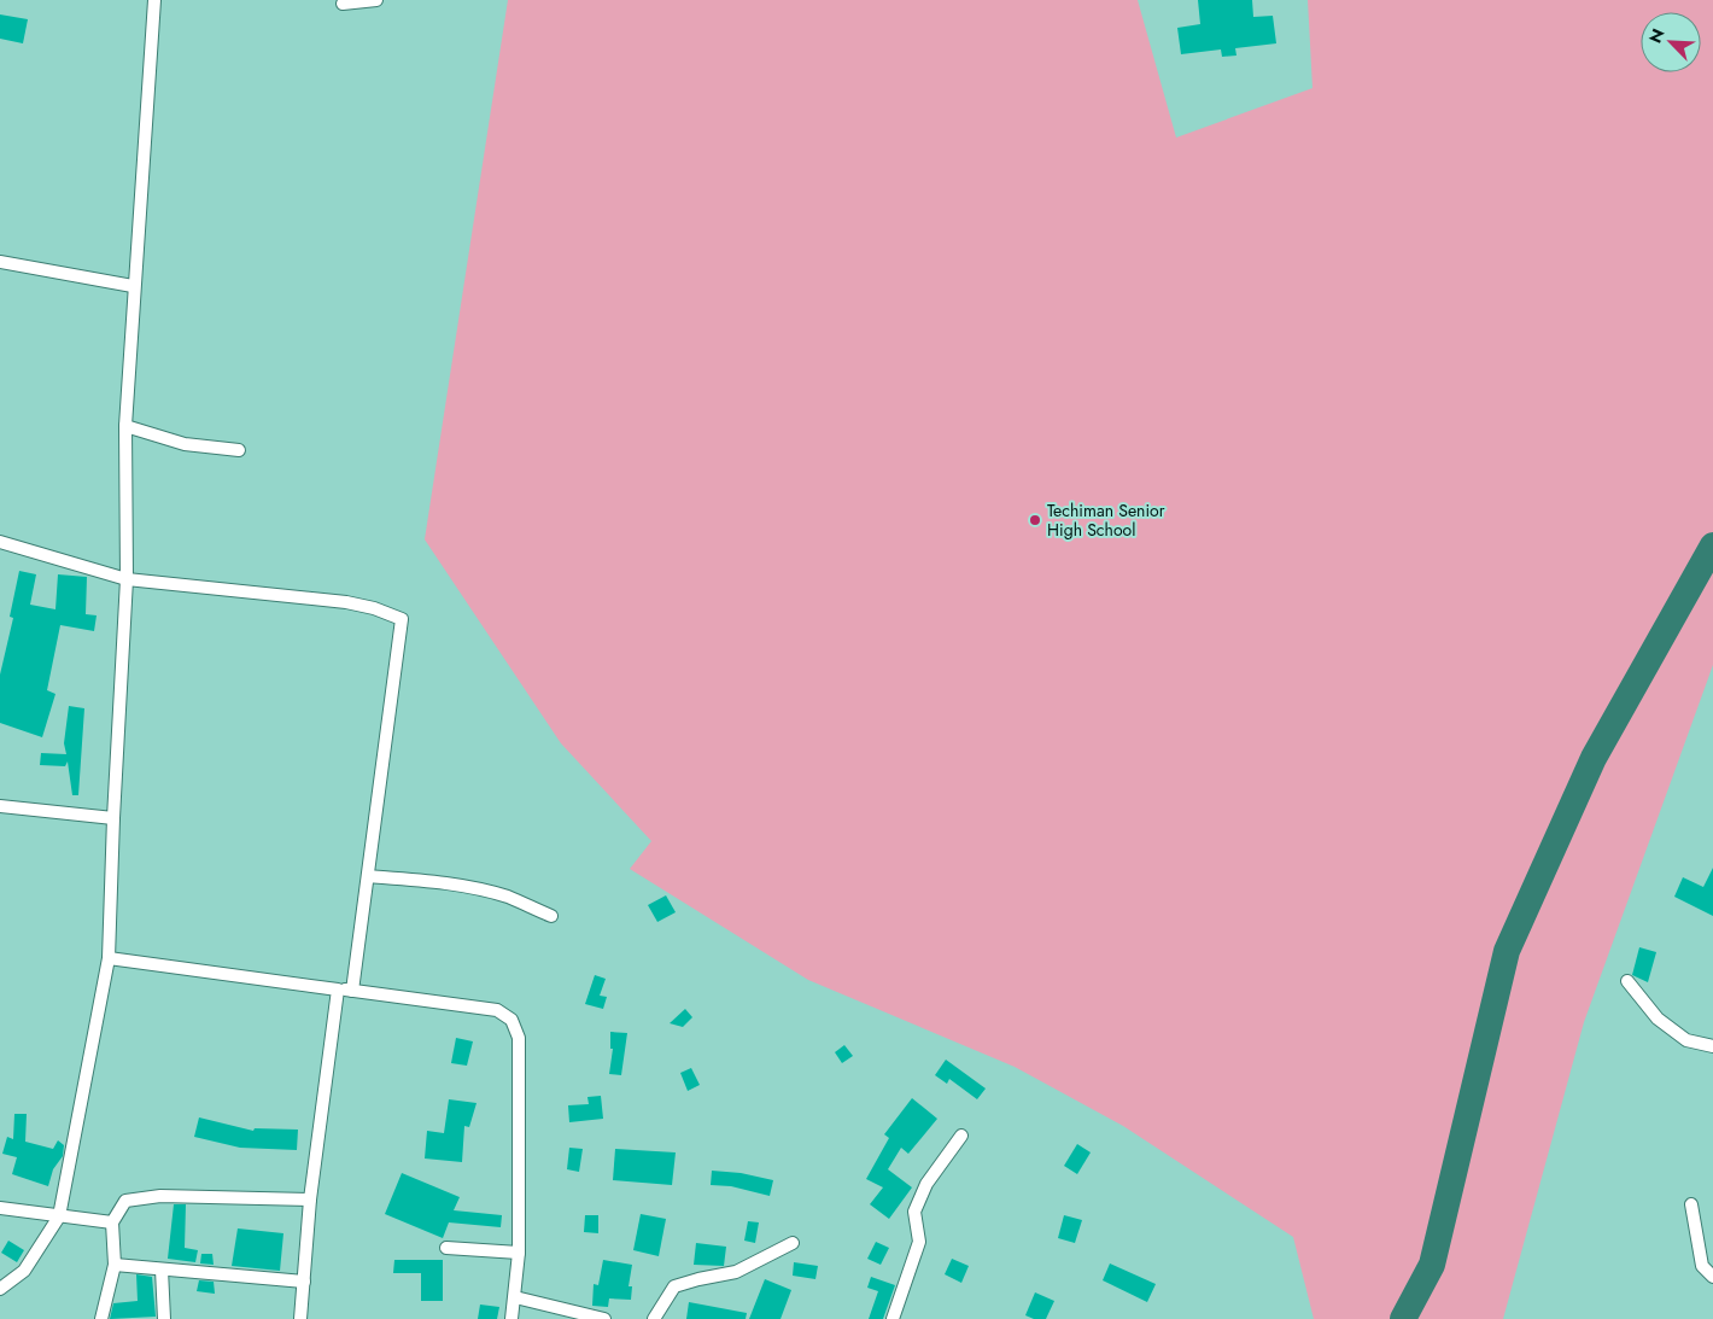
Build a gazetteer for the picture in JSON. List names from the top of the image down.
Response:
{
  "places": ["Techiman Senior High School"],
  "north": "top left"
}
